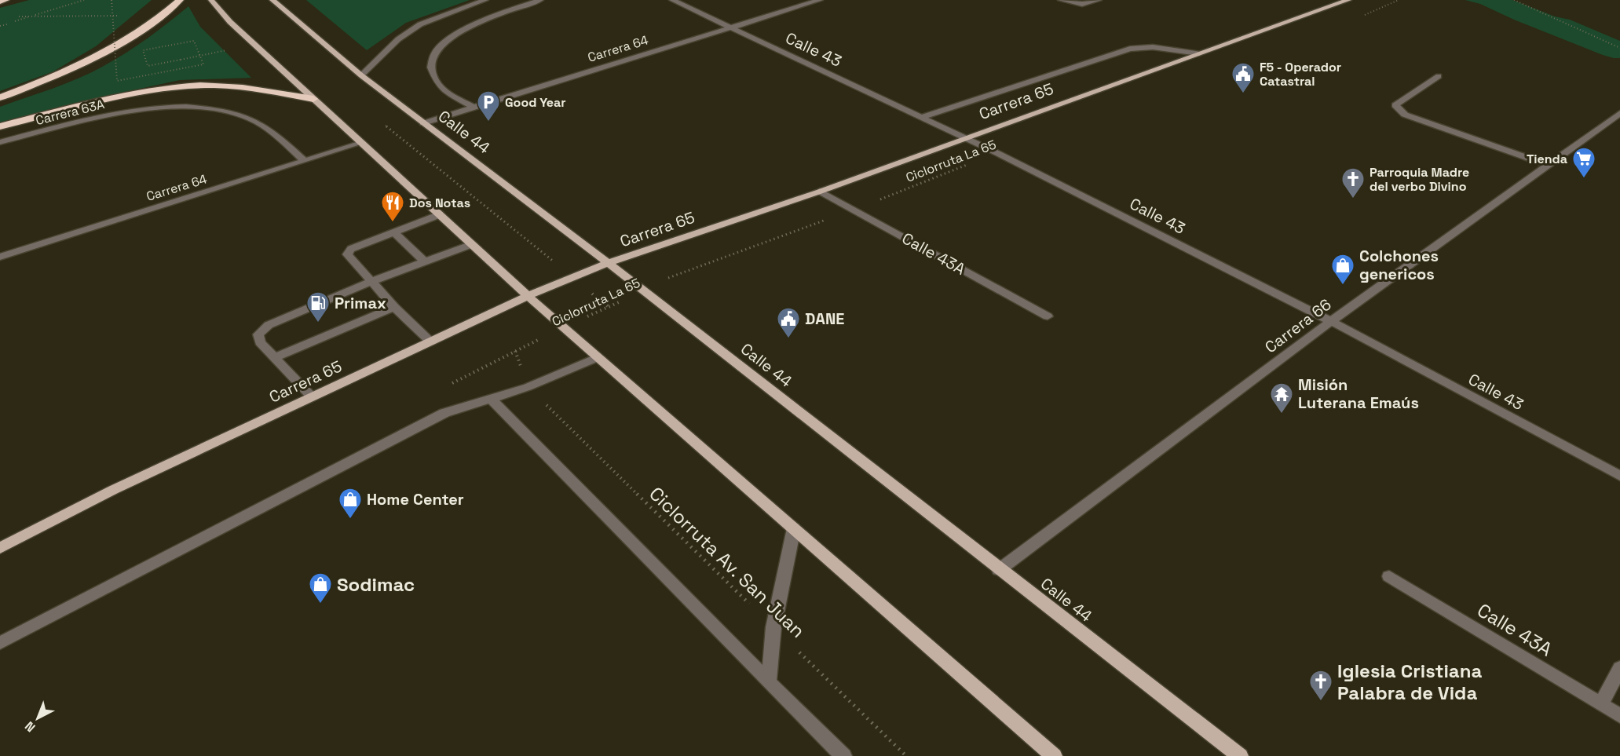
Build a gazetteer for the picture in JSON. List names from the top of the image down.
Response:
{
  "streets": {
    "main road": ["Carrera 65", "Calle 44"],
    "street": [
      "Carrera 64",
      "Calle 43",
      "Carrera 63A",
      "Calle 43A",
      "Carrera 66"
    ],
    "path": ["Ciclorruta La 65", "Ciclorruta Av. San Juan"]
  },
  "crossings": [
    ["Carrera 64", "Calle 43"],
    ["Carrera 64", "Carrera 63A"],
    ["Carrera 64", "Calle 44"],
    ["Calle 43", "Carrera 65"],
    ["Calle 43", "Ciclorruta La 65"],
    ["Calle 43", "Carrera 66"],
    ["Carrera 65", "Calle 44"],
    ["Carrera 65", "Calle 43A"],
    ["Calle 44", "Ciclorruta La 65"],
    ["Calle 44", "Carrera 66"],
    ["Ciclorruta La 65", "Calle 43A"]
  ],
  "places": {
    "public building": ["F5 - Operador Catastral", "DANE"],
    "parking": ["Good Year"],
    "supermarket": ["Tienda"],
    "church": ["Parroquia Madre del verbo Divino", "Iglesia Cristiana Palabra de Vida"],
    "restaurant": ["Dos Notas"],
    "shop": ["Colchones genericos", "Home Center", "Sodimac"],
    "fuel station": ["Primax"],
    "temple": ["Misión Luterana Emaús"]
  },
  "north": "bottom left"
}
